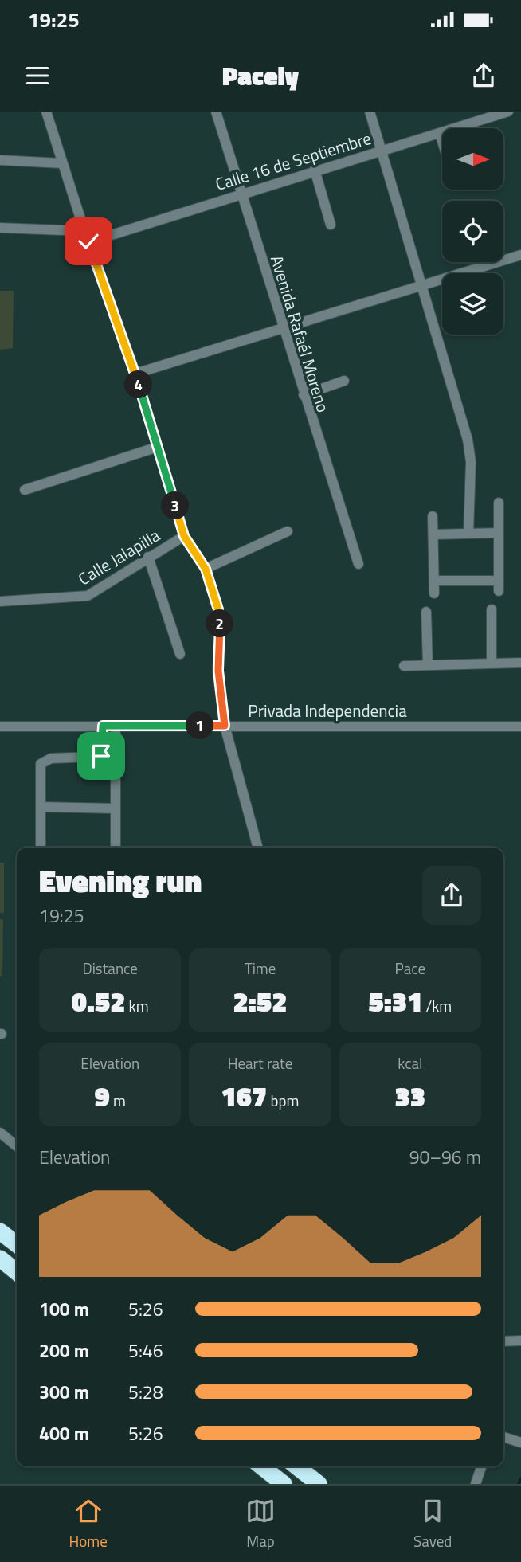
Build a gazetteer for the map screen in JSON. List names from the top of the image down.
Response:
{
  "streets": {
    "street": [
      "Calle 16 de Septiembre",
      "Avenida Rafaél Moreno",
      "Calle Jalapilla",
      "Privada Independencia"
    ]
  },
  "crossings": [
    ["Calle 16 de Septiembre", "Avenida Rafaél Moreno"]
  ],
  "north": "right",
  "page": {
    "status": "19:25",
    "header": "Pacely",
    "pins": [
      "4",
      "3",
      "2",
      "1"
    ],
    "heading": ["Evening run", "19:25"],
    "stats": [
      ["Distance", "0.52 km"],
      ["Time", "2:52"],
      ["Pace", "5:31 /km"],
      ["Elevation", "9 m"],
      ["Heart rate", "167 bpm"],
      ["kcal", "33"]
    ],
    "chart": ["Elevation", "90–96 m"],
    "list": [
      {
        "name": "100 m",
        "note": "5:26"
      },
      {
        "name": "200 m",
        "note": "5:46"
      },
      {
        "name": "300 m",
        "note": "5:28"
      },
      {
        "name": "400 m",
        "note": "5:26"
      }
    ],
    "tabs": ["Home", "Map", "Saved"]
  }
}
